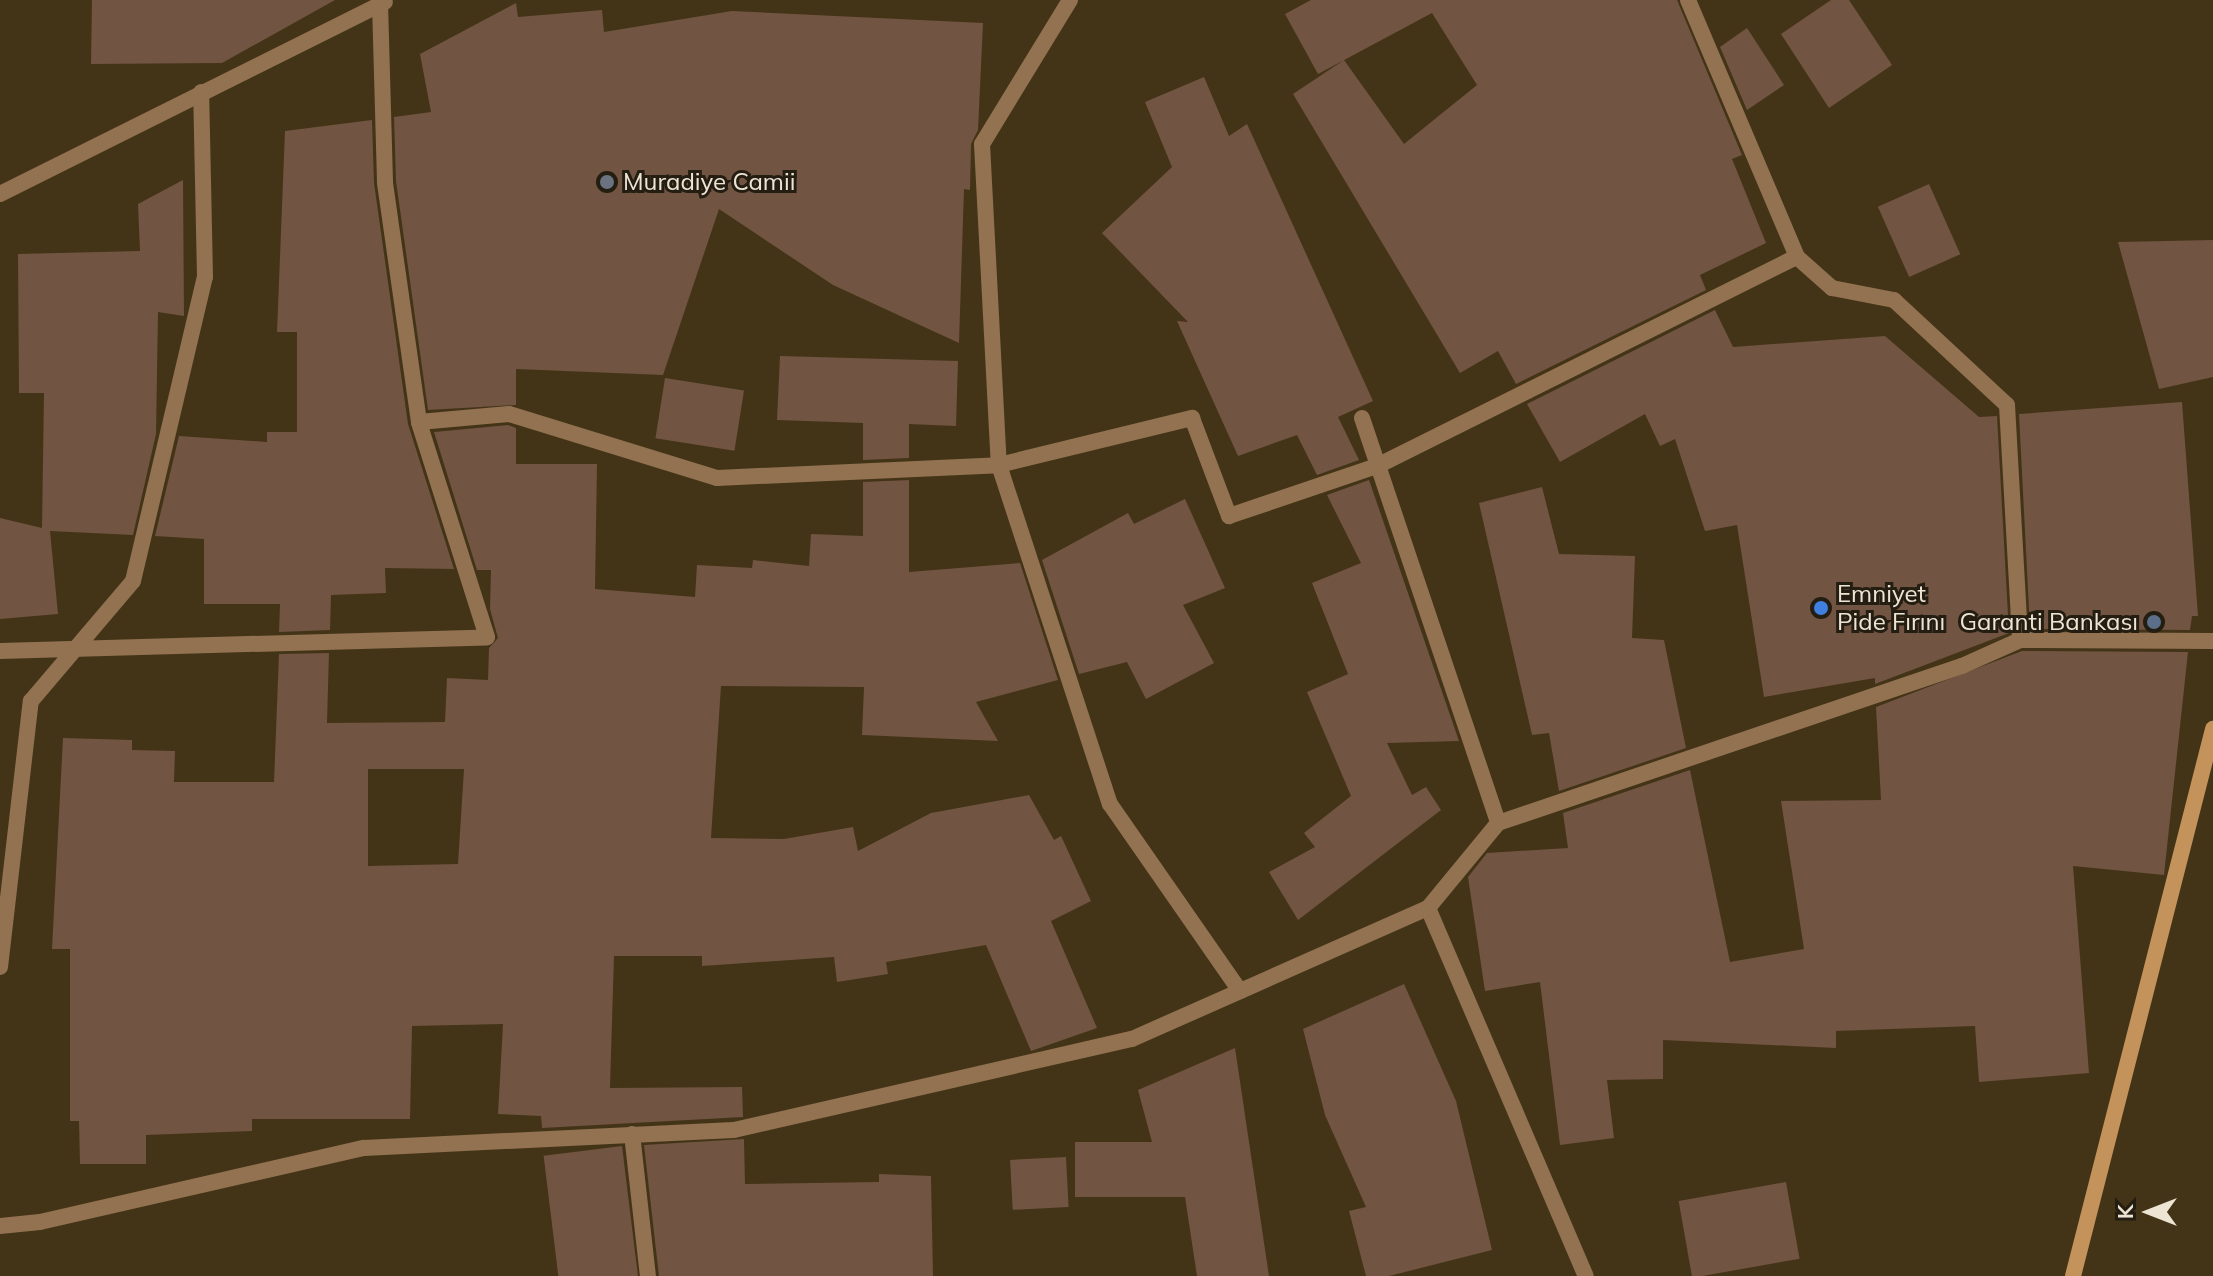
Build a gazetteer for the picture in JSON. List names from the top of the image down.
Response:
{
  "places": ["Muradiye Camii", "Emniyet Pide Fırını", "Garanti Bankası"],
  "north": "left"
}
